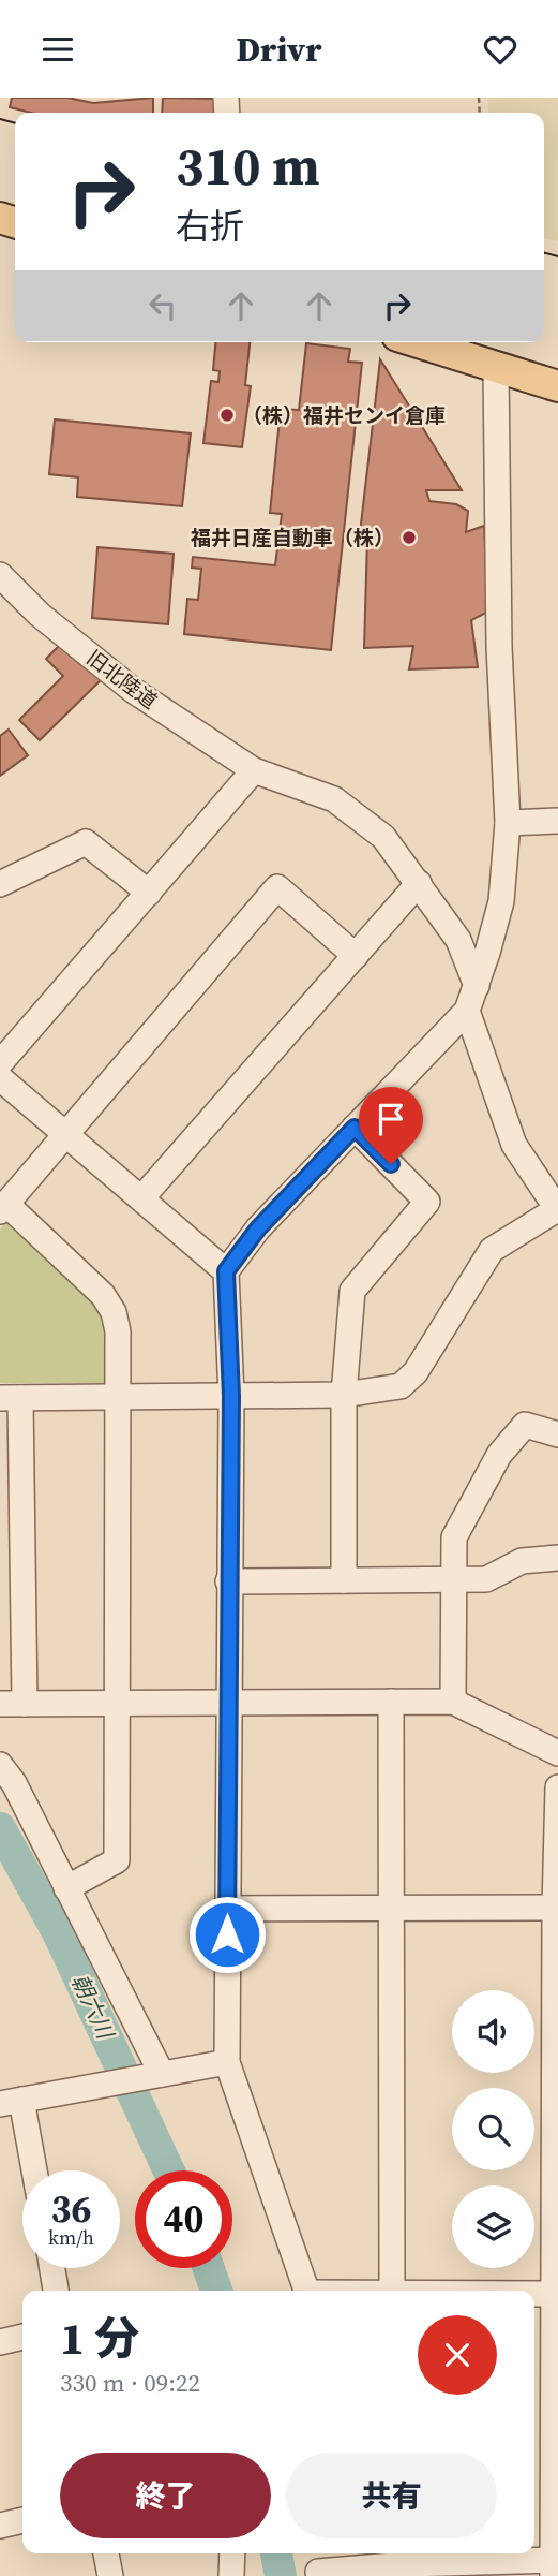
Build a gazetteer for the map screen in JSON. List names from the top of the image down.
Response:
{
  "streets": {
    "street": ["旧北陸道"]
  },
  "water": ["朝六川"],
  "places": ["（株）福井センイ倉庫", "福井日産自動車（株）"],
  "page": {
    "header": "Drivr",
    "turn": ["310 m", "右折"],
    "speed": "36 km/h",
    "limit": "40",
    "heading": ["1 分", "330 m · 09:22"],
    "buttons": ["終了", "共有"]
  }
}
